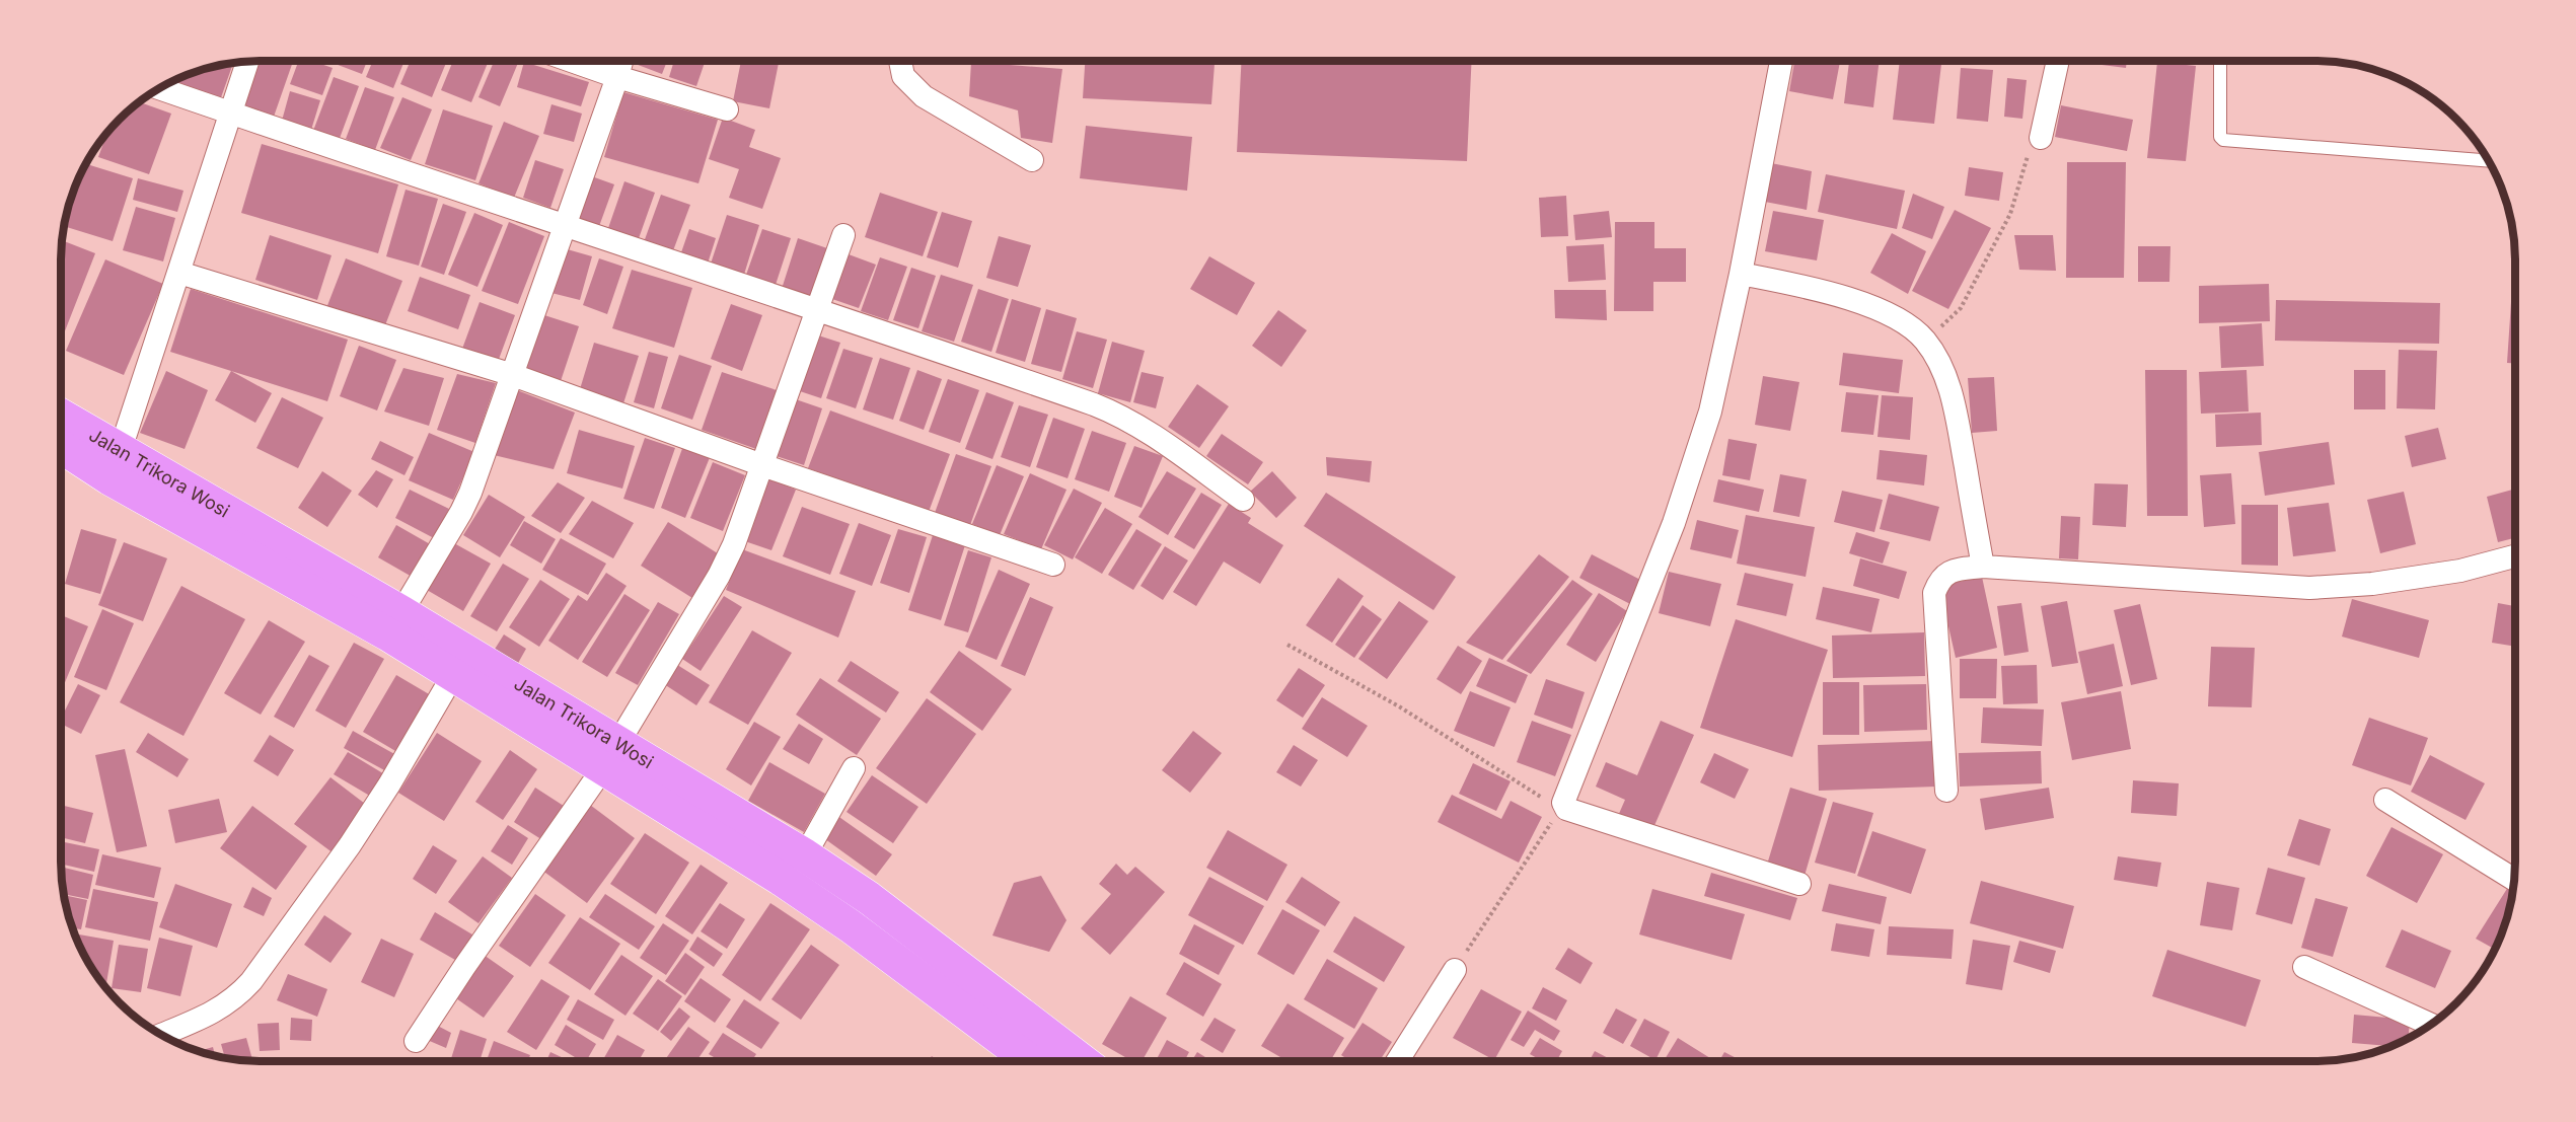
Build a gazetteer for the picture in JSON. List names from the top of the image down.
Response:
{
  "streets": {
    "highway": ["Jalan Trikora Wosi"]
  }
}
